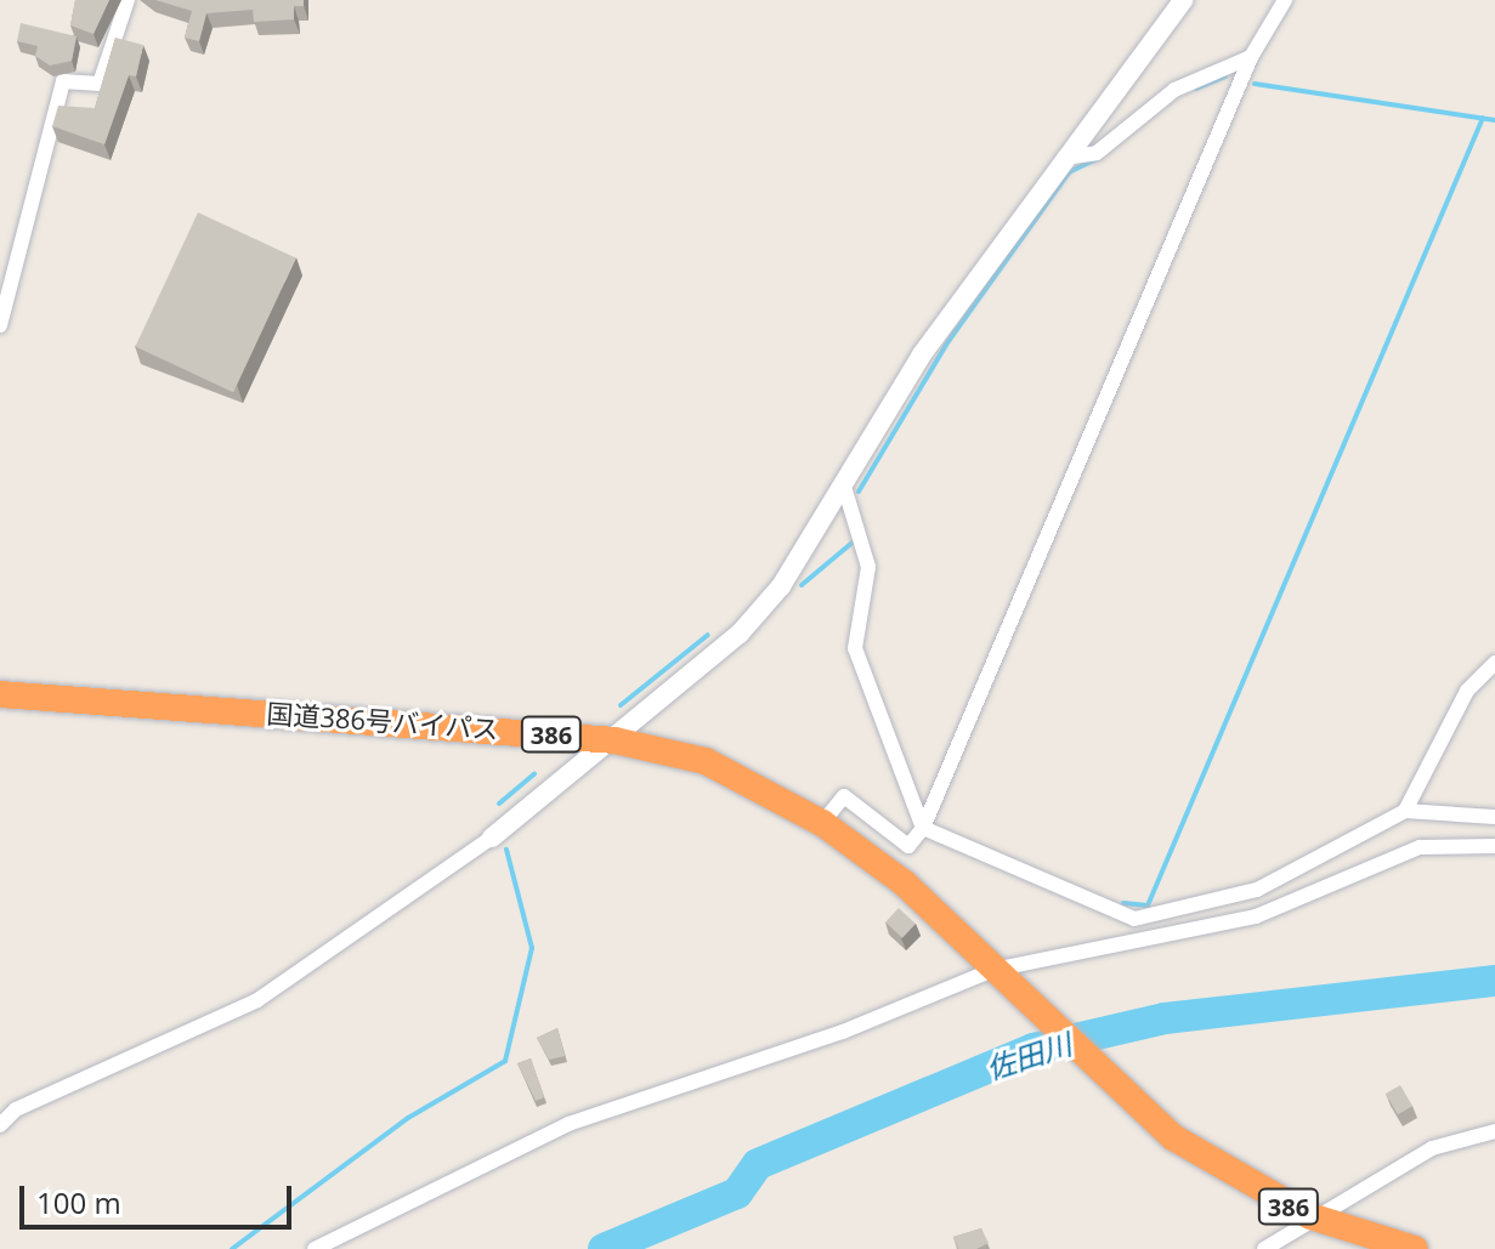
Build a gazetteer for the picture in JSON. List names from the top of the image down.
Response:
{
  "streets": {
    "highway": ["国道386号バイパス", "386"]
  },
  "water": ["佐田川"],
  "scale_bar": "100 m"
}
